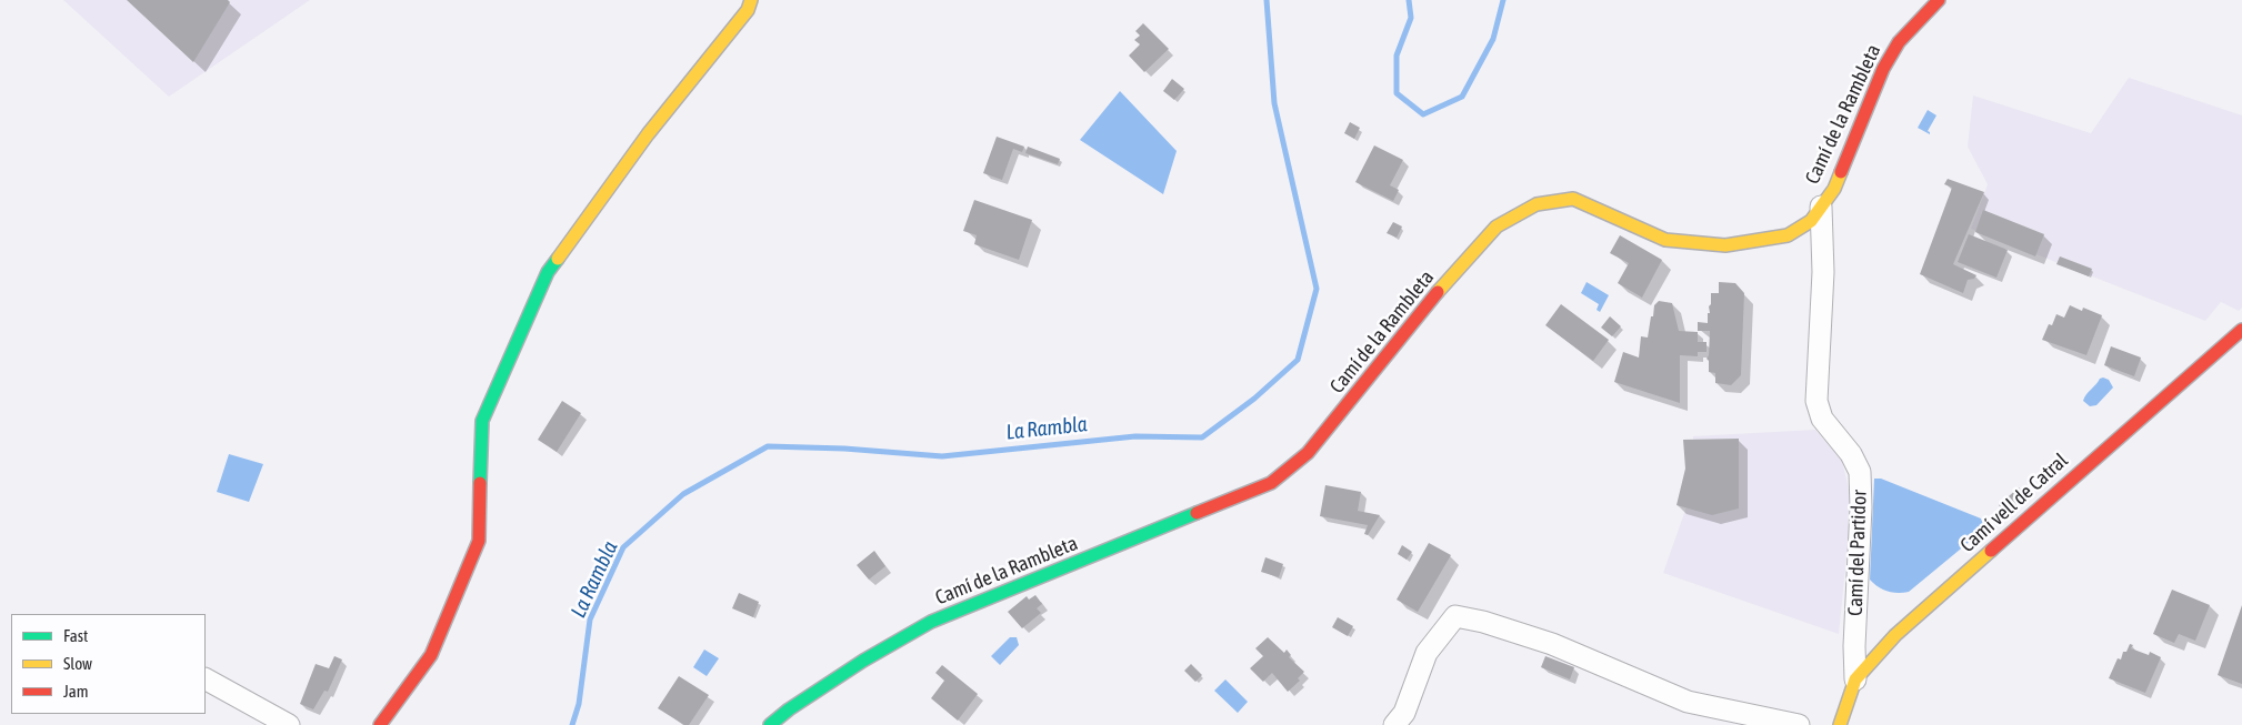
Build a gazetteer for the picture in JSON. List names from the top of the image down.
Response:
{
  "streets": {
    "street": ["Camí de la Rambleta", "Camí vell de Catral", "Camí del Partidor"]
  },
  "crossings": [
    ["Camí de la Rambleta", "Camí del Partidor"],
    ["Camí vell de Catral", "Camí del Partidor"]
  ],
  "water": ["La Rambla"],
  "legend": ["Fast", "Slow", "Jam"]
}
